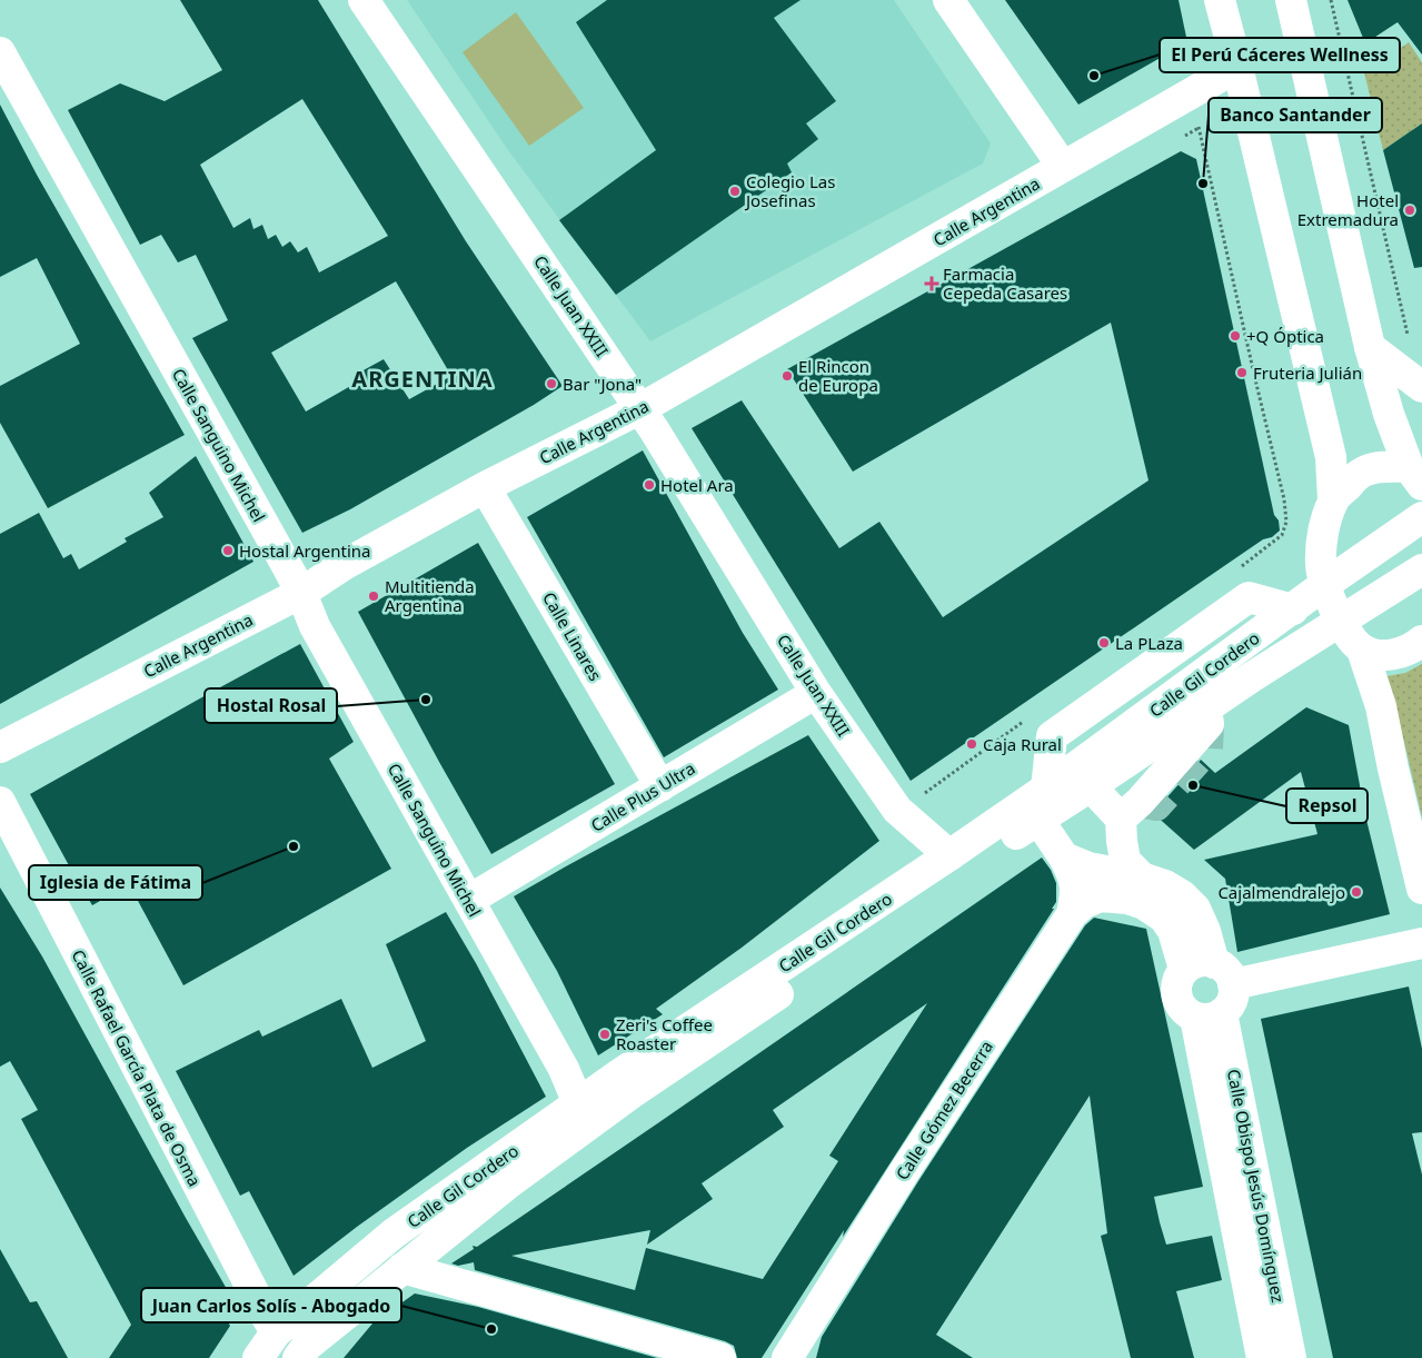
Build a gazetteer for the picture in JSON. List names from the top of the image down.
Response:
{
  "streets": {
    "street": [
      "Calle Argentina",
      "Calle Juan XXIII",
      "Calle Sanguino Michel",
      "Calle Linares",
      "Calle Gil Cordero",
      "Calle Plus Ultra",
      "Calle Rafael García Plata de Osma",
      "Calle Gómez Becerra",
      "Calle Obispo Jesús Domínguez"
    ]
  },
  "crossings": [
    ["Calle Argentina", "Calle Juan XXIII"],
    ["Calle Argentina", "Calle Sanguino Michel"],
    ["Calle Argentina", "Calle Linares"],
    ["Calle Juan XXIII", "Calle Gil Cordero"],
    ["Calle Juan XXIII", "Calle Plus Ultra"],
    ["Calle Sanguino Michel", "Calle Gil Cordero"],
    ["Calle Sanguino Michel", "Calle Plus Ultra"],
    ["Calle Linares", "Calle Plus Ultra"],
    ["Calle Gil Cordero", "Calle Rafael García Plata de Osma"]
  ],
  "districts": ["ARGENTINA"],
  "places": {
    "other": [
      "El Perú Cáceres Wellness",
      "Banco Santander",
      "Colegio Las Josefinas",
      "Hotel Extremadura",
      "+Q Óptica",
      "Fruteria Julián",
      "El Rincon de Europa",
      "Bar \"Jona\"",
      "Hotel Ara",
      "Hostal Argentina",
      "Multitienda Argentina",
      "La PLaza",
      "Hostal Rosal",
      "Caja Rural",
      "Repsol",
      "Iglesia de Fátima",
      "Cajalmendralejo",
      "Zeri's Coffee Roaster",
      "Juan Carlos Solís - Abogado"
    ],
    "health": ["Farmacia Cepeda Casares"]
  }
}
